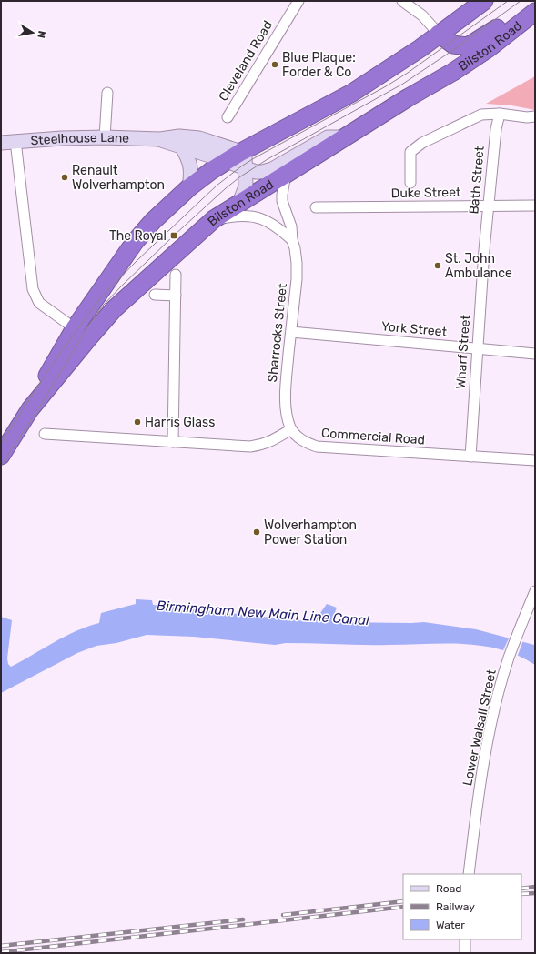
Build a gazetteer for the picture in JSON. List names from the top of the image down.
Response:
{
  "streets": {
    "highway": ["Bilston Road"],
    "street": [
      "Cleveland Road",
      "Steelhouse Lane",
      "Bath Street",
      "Duke Street",
      "York Street",
      "Sharrocks Street",
      "Wharf Street",
      "Commercial Road",
      "Lower Walsall Street"
    ]
  },
  "crossings": [
    ["Bilston Road", "Steelhouse Lane"],
    ["Bilston Road", "Sharrocks Street"],
    ["Bath Street", "Duke Street"],
    ["Bath Street", "Wharf Street"],
    ["York Street", "Sharrocks Street"],
    ["York Street", "Wharf Street"],
    ["Sharrocks Street", "Commercial Road"],
    ["Wharf Street", "Commercial Road"]
  ],
  "water": ["Birmingham New Main Line Canal"],
  "places": {
    "other": [
      "Blue Plaque: Forder & Co",
      "Renault Wolverhampton",
      "St. John Ambulance",
      "Harris Glass",
      "Wolverhampton Power Station"
    ],
    "transit": ["The Royal"]
  },
  "legend": ["Road", "Railway", "Water"],
  "north": "right"
}
